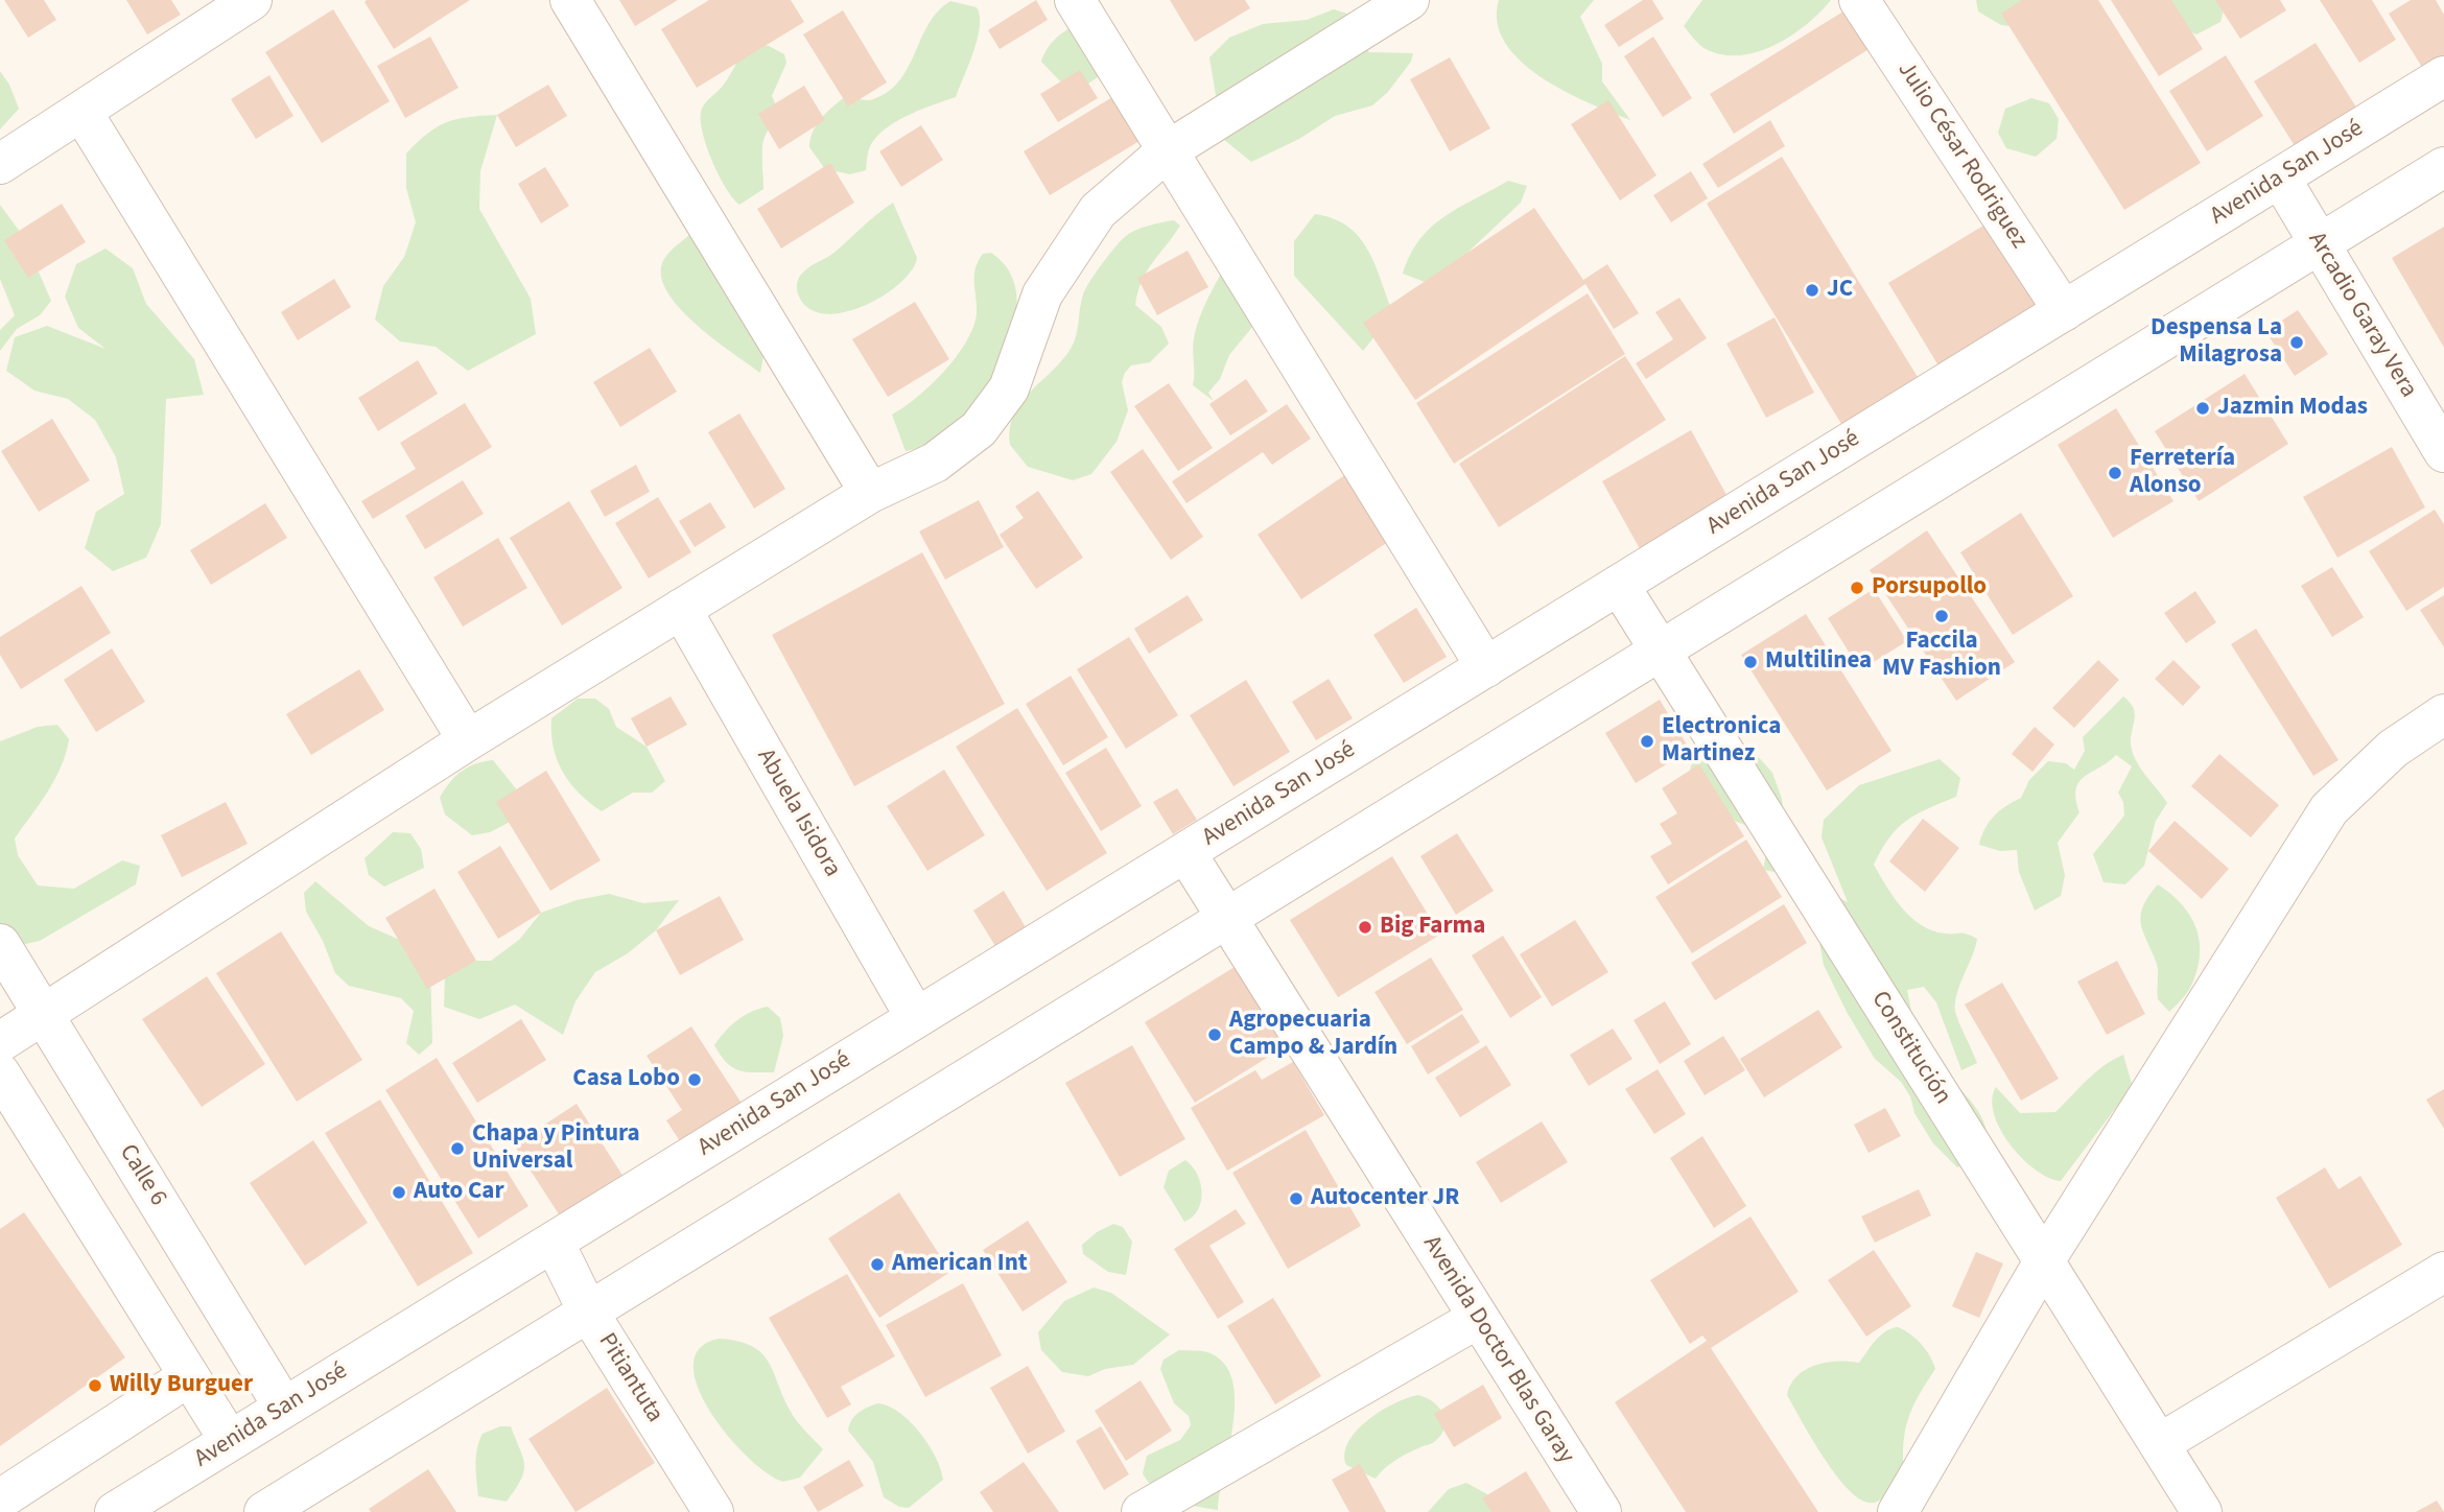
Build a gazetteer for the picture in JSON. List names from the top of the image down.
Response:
{
  "streets": {
    "street": [
      "Julio César Rodriguez",
      "Avenida San José",
      "Arcadio Garay Vera",
      "Abuela Isidora",
      "Constitución",
      "Calle 6",
      "Avenida Doctor Blas Garay",
      "Pitiantuta"
    ]
  },
  "crossings": [
    ["Julio César Rodriguez", "Avenida San José"],
    ["Avenida San José", "Arcadio Garay Vera"],
    ["Avenida San José", "Abuela Isidora"],
    ["Avenida San José", "Constitución"],
    ["Avenida San José", "Calle 6"],
    ["Avenida San José", "Avenida Doctor Blas Garay"],
    ["Avenida San José", "Pitiantuta"]
  ],
  "places": [
    "JC",
    "Despensa La Milagrosa",
    "Jazmin Modas",
    "Ferretería Alonso",
    "Porsupollo",
    "Faccila MV Fashion",
    "Multilinea",
    "Electronica Martinez",
    "Big Farma",
    "Agropecuaria Campo & Jardín",
    "Casa Lobo",
    "Chapa y Pintura Universal",
    "Auto Car",
    "Autocenter JR",
    "American Int",
    "Willy Burguer"
  ]
}
